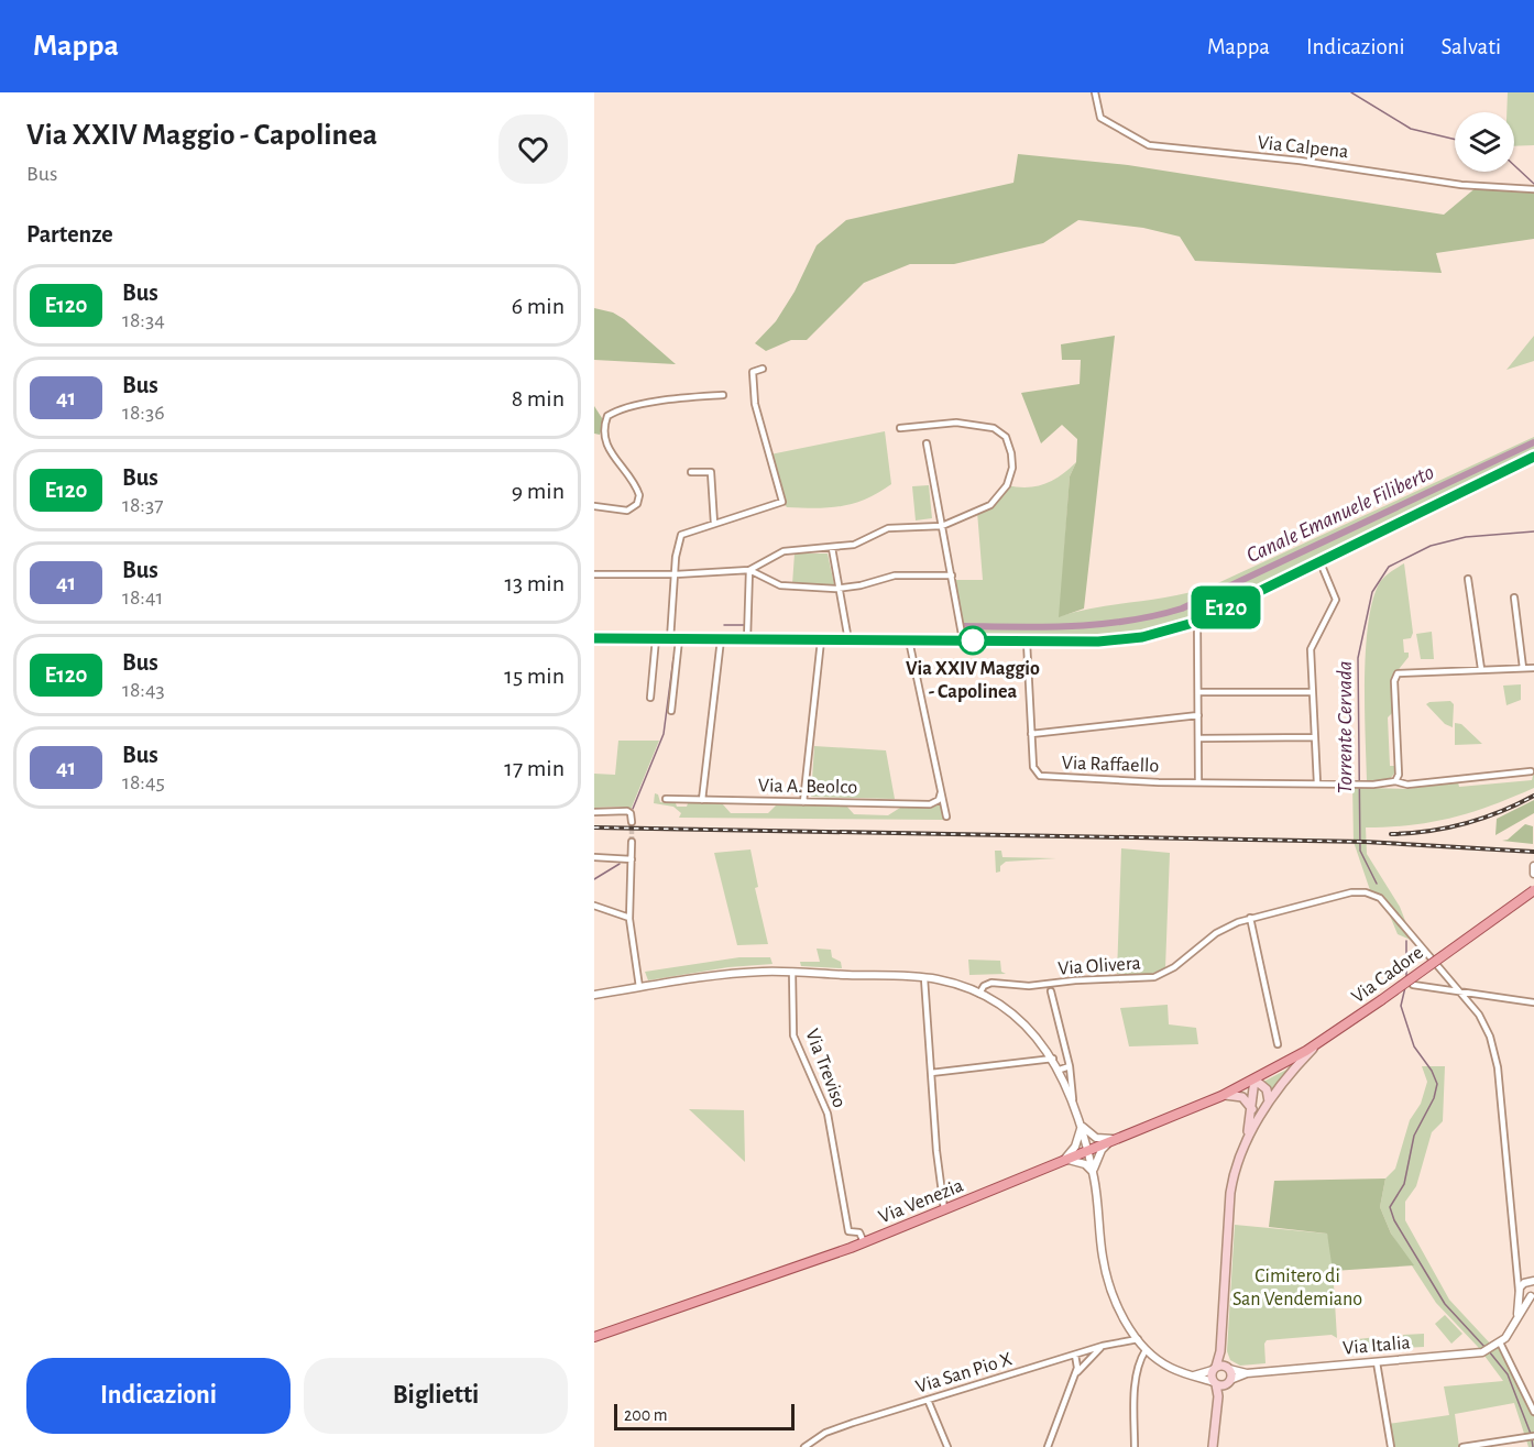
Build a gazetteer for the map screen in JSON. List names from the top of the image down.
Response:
{
  "streets": {
    "main road": ["Via Cadore", "Via Venezia"],
    "street": [
      "Via Calpena",
      "Via Raffaello",
      "Via A. Beolco",
      "Via Olivera",
      "Via Treviso",
      "Via Italia",
      "Via San Pio X"
    ]
  },
  "crossings": [
    ["Via Cadore", "Via Venezia"],
    ["Via Treviso", "Via Venezia"]
  ],
  "water": ["Canale Emanuele Filiberto", "Torrente Cervada"],
  "parks": ["Cimitero di San Vendemiano"],
  "places": ["Via XXIV Maggio - Capolinea"],
  "lines": ["bus line E120"],
  "scale_bar": "200 m",
  "page": {
    "header": "Mappa",
    "nav": ["Mappa", "Indicazioni", "Salvati"],
    "heading": [
      ["Via XXIV Maggio - Capolinea", "Bus"],
      "Partenze"
    ],
    "on_map": "E120",
    "list": [
      {
        "mark": "E120",
        "name": "Bus",
        "note": "18:34",
        "value": "6 min"
      },
      {
        "mark": "41",
        "name": "Bus",
        "note": "18:36",
        "value": "8 min"
      },
      {
        "mark": "E120",
        "name": "Bus",
        "note": "18:37",
        "value": "9 min"
      },
      {
        "mark": "41",
        "name": "Bus",
        "note": "18:41",
        "value": "13 min"
      },
      {
        "mark": "E120",
        "name": "Bus",
        "note": "18:43",
        "value": "15 min"
      },
      {
        "mark": "41",
        "name": "Bus",
        "note": "18:45",
        "value": "17 min"
      }
    ],
    "buttons": ["Indicazioni", "Biglietti"],
    "scale": "200 m"
  }
}
